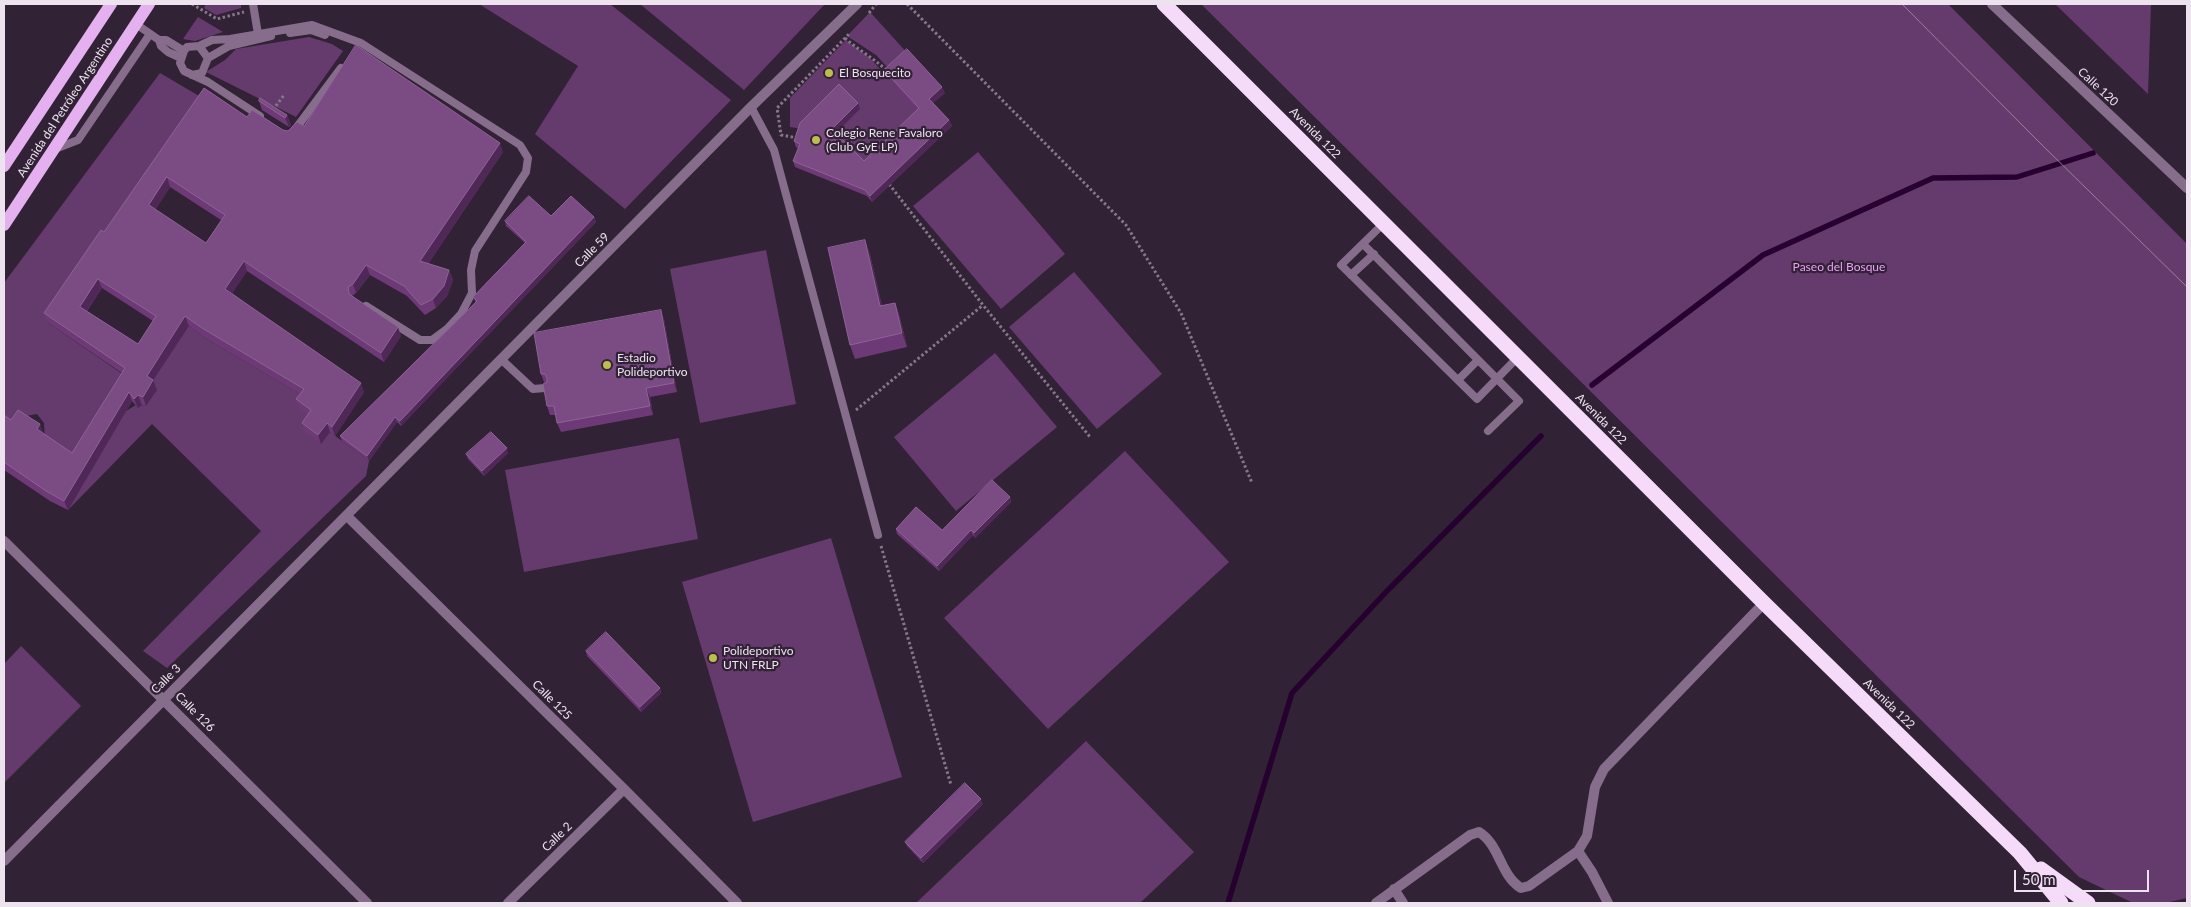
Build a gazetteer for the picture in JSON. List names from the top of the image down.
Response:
{
  "streets": {
    "highway": ["Avenida 122"],
    "main road": ["Avenida del Petróleo Argentino"],
    "street": [
      "Calle 120",
      "Calle 59",
      "Calle 3",
      "Calle 125",
      "Calle 126",
      "Calle 2"
    ]
  },
  "crossings": [
    ["Calle 59", "Calle 3"],
    ["Calle 59", "Calle 125"],
    ["Calle 3", "Calle 125"],
    ["Calle 3", "Calle 126"],
    ["Calle 125", "Calle 2"]
  ],
  "parks": ["Paseo del Bosque"],
  "places": [
    "El Bosquecito",
    "Colegio Rene Favaloro (Club GyE LP)",
    "Estadio Polideportivo",
    "Polideportivo UTN FRLP"
  ],
  "scale_bar": "50 m"
}
